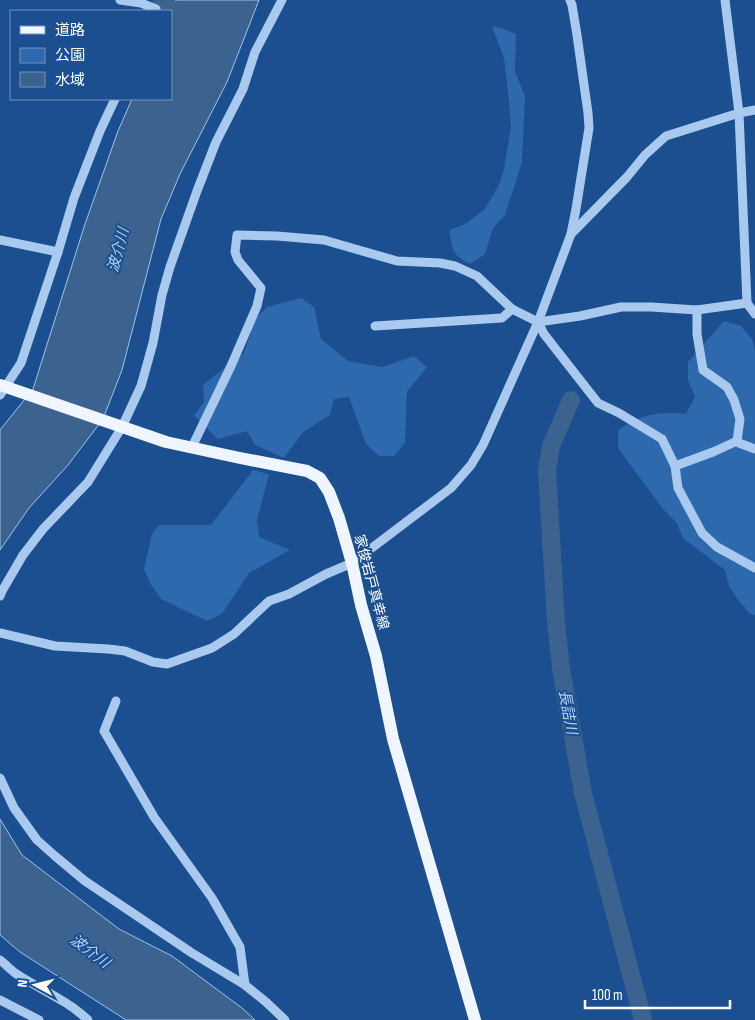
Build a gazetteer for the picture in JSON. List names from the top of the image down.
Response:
{
  "streets": {
    "main road": ["家俊岩戸真幸線"]
  },
  "water": ["波介川", "長詰川"],
  "legend": ["道路", "公園", "水域"],
  "scale_bar": "100 m",
  "north": "left"
}
